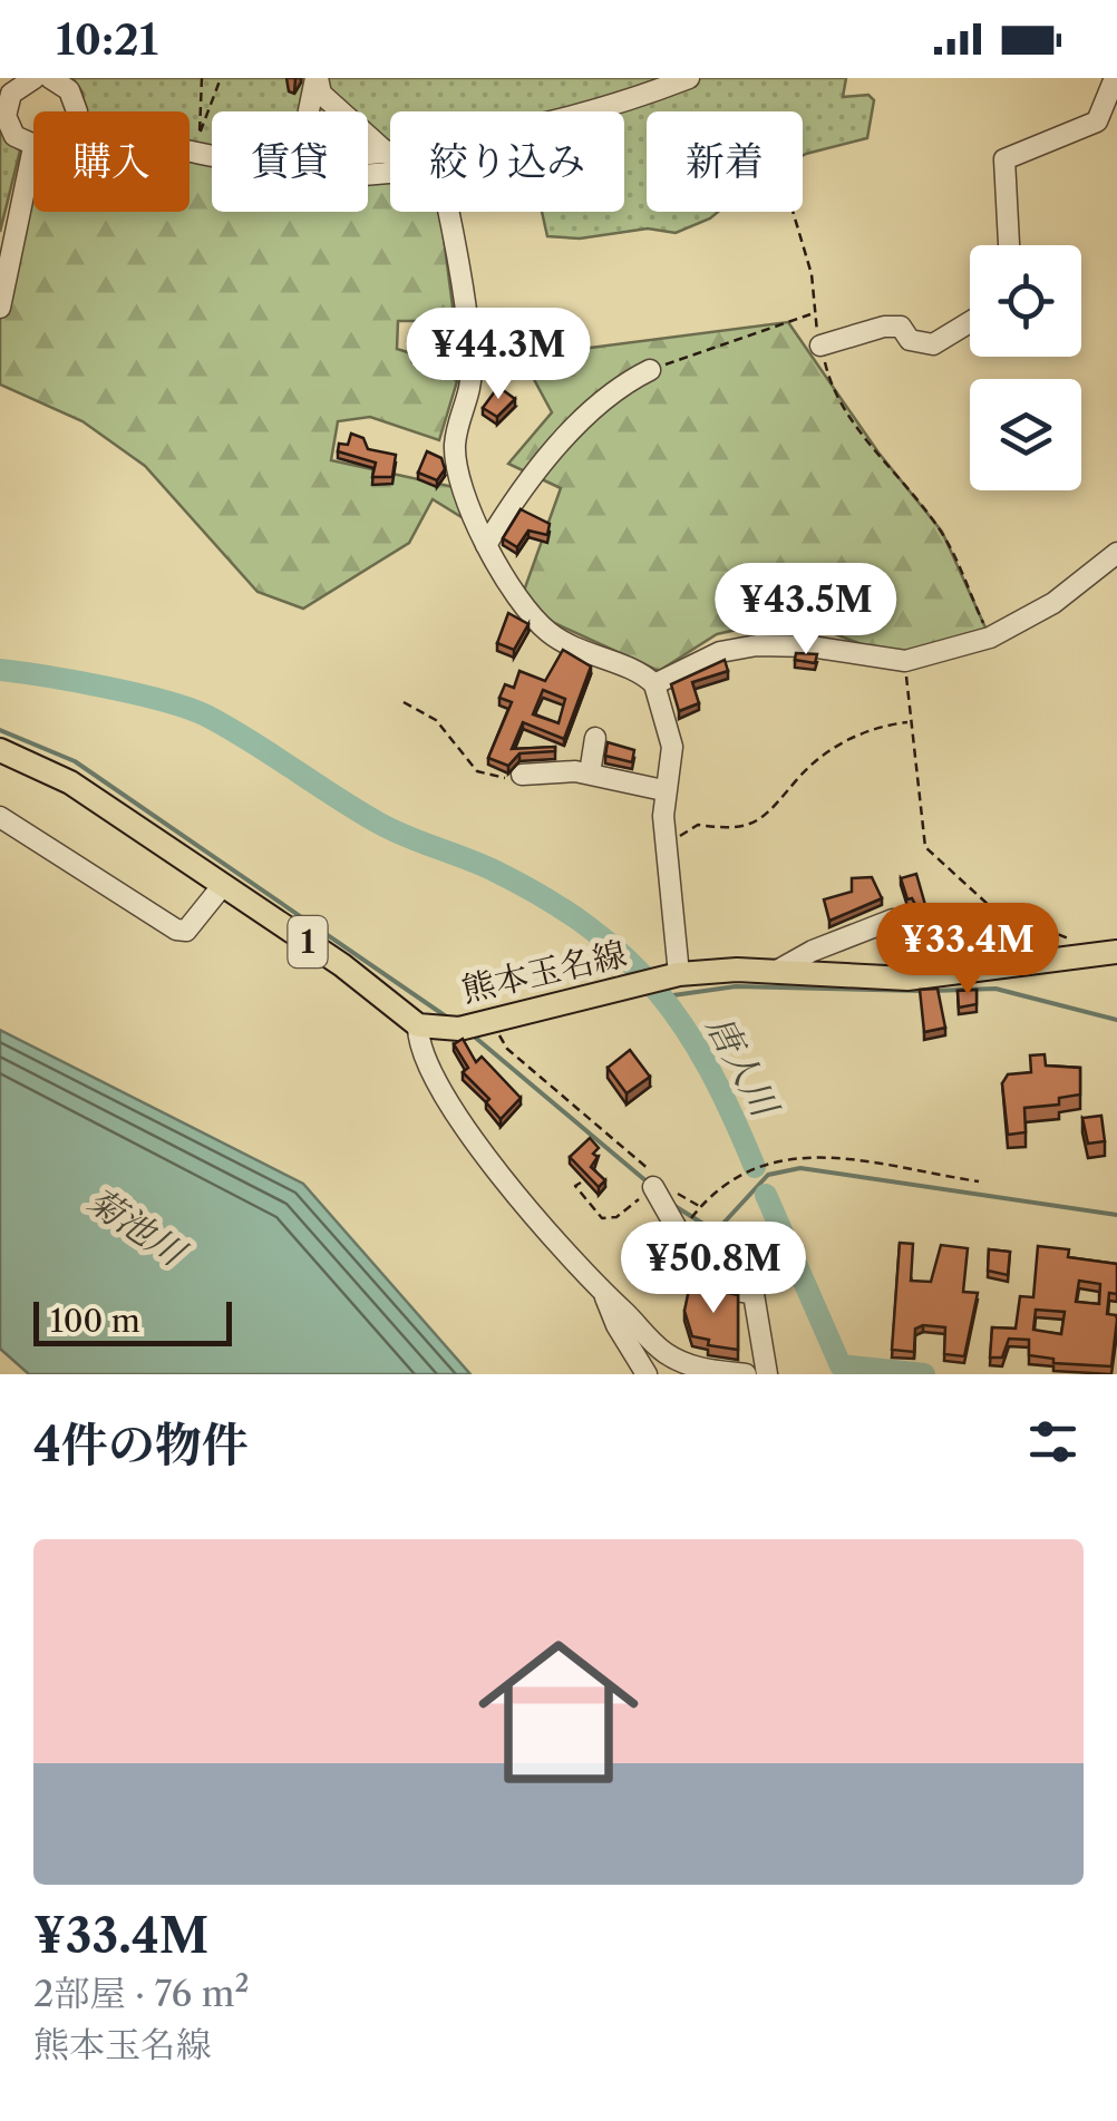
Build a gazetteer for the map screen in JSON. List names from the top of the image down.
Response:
{
  "streets": {
    "main road": ["1", "熊本玉名線"]
  },
  "crossings": [
    ["1", "熊本玉名線"]
  ],
  "water": ["唐人川", "菊池川"],
  "scale_bar": "100 m",
  "page": {
    "status": "10:21",
    "chip": [
      "購入",
      "賃貸",
      "絞り込み",
      "新着"
    ],
    "price": [
      "¥44.3M",
      "¥43.5M",
      "¥33.4M",
      "¥50.8M"
    ],
    "scale": "100 m",
    "heading": "4件の物件",
    "list": [
      {
        "name": "¥33.4M",
        "note": "2部屋 · 76 m² · 熊本玉名線"
      }
    ]
  }
}
